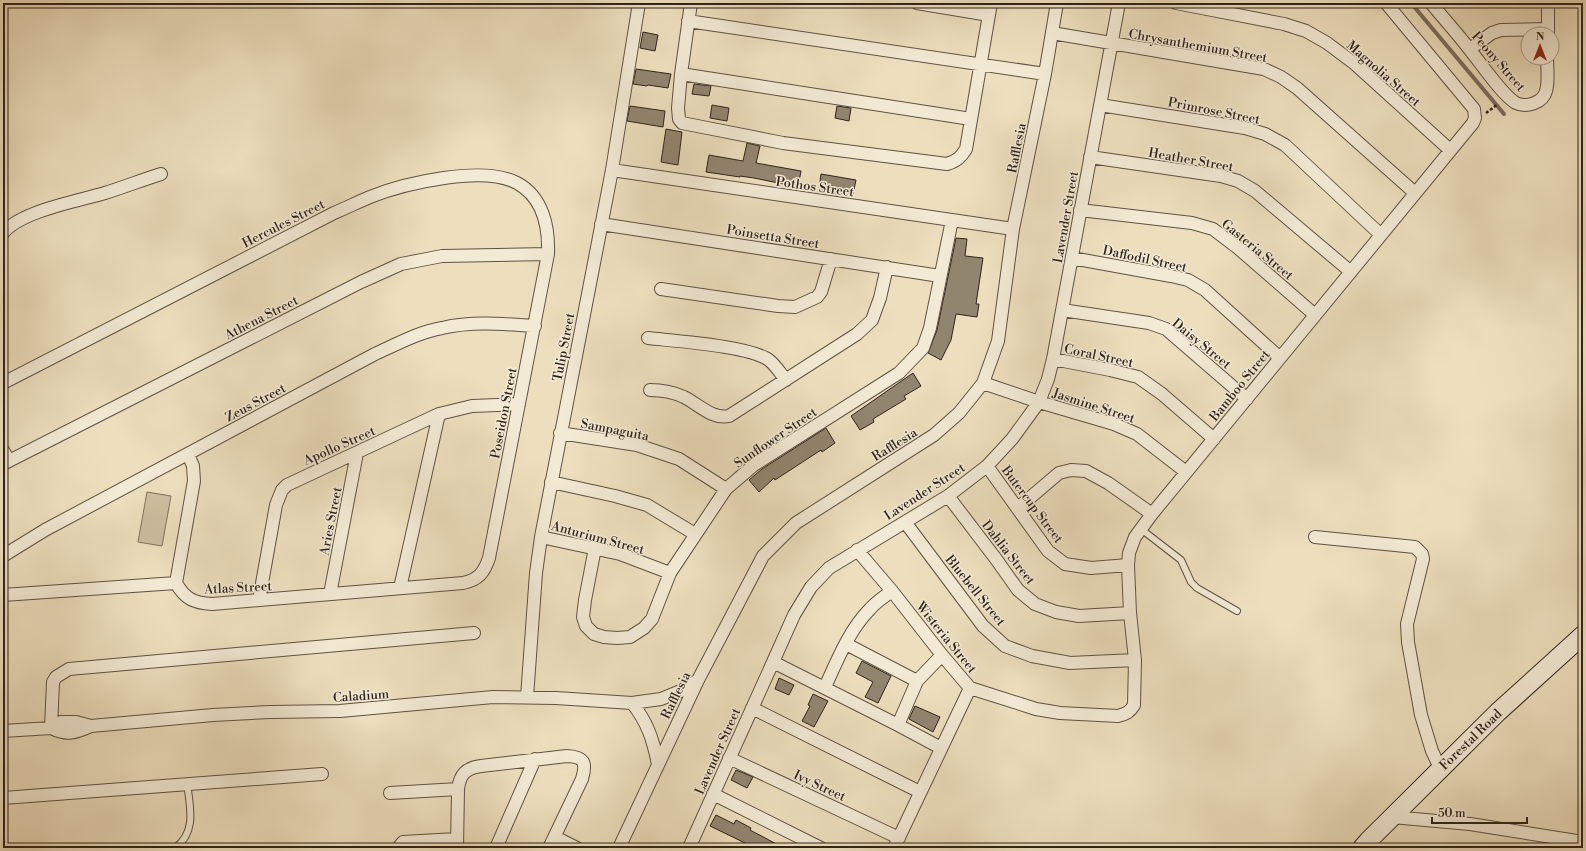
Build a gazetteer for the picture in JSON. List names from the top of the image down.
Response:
{
  "streets": {
    "street": [
      "Chrysanthemium Street",
      "Peony Street",
      "Magnolia Street",
      "Primrose Street",
      "Rafflesia",
      "Heather Street",
      "Pothos Street",
      "Lavender Street",
      "Hercules Street",
      "Poinsetta Street",
      "Gasteria Street",
      "Daffodil Street",
      "Athena Street",
      "Daisy Street",
      "Tulip Street",
      "Coral Street",
      "Bamboo Street",
      "Zeus Street",
      "Jasmine Street",
      "Poseidon Street",
      "Sampaguita",
      "Sunflower Street",
      "Apollo Street",
      "Butercup Street",
      "Aries Street",
      "Anturium Street",
      "Dahlia Street",
      "Atlas Street",
      "Bluebell Street",
      "Wisteria Street",
      "Caladium",
      "Forestal Road",
      "Ivy Street"
    ]
  },
  "crossings": [
    ["Chrysanthemium Street", "Rafflesia"],
    ["Chrysanthemium Street", "Lavender Street"],
    ["Chrysanthemium Street", "Bamboo Street"],
    ["Magnolia Street", "Bamboo Street"],
    ["Primrose Street", "Lavender Street"],
    ["Primrose Street", "Bamboo Street"],
    ["Rafflesia", "Pothos Street"],
    ["Rafflesia", "Jasmine Street"],
    ["Rafflesia", "Caladium"],
    ["Heather Street", "Lavender Street"],
    ["Heather Street", "Bamboo Street"],
    ["Pothos Street", "Tulip Street"],
    ["Pothos Street", "Sunflower Street"],
    ["Lavender Street", "Gasteria Street"],
    ["Lavender Street", "Daffodil Street"],
    ["Lavender Street", "Daisy Street"],
    ["Lavender Street", "Coral Street"],
    ["Lavender Street", "Jasmine Street"],
    ["Lavender Street", "Butercup Street"],
    ["Lavender Street", "Dahlia Street"],
    ["Lavender Street", "Bluebell Street"],
    ["Lavender Street", "Wisteria Street"],
    ["Lavender Street", "Ivy Street"],
    ["Hercules Street", "Athena Street"],
    ["Hercules Street", "Poseidon Street"],
    ["Poinsetta Street", "Tulip Street"],
    ["Poinsetta Street", "Sunflower Street"],
    ["Gasteria Street", "Bamboo Street"],
    ["Daffodil Street", "Bamboo Street"],
    ["Athena Street", "Poseidon Street"],
    ["Daisy Street", "Bamboo Street"],
    ["Tulip Street", "Sampaguita"],
    ["Tulip Street", "Anturium Street"],
    ["Tulip Street", "Caladium"],
    ["Coral Street", "Bamboo Street"],
    ["Bamboo Street", "Jasmine Street"],
    ["Bamboo Street", "Butercup Street"],
    ["Bamboo Street", "Dahlia Street"],
    ["Bamboo Street", "Bluebell Street"],
    ["Bamboo Street", "Wisteria Street"],
    ["Zeus Street", "Poseidon Street"],
    ["Poseidon Street", "Apollo Street"],
    ["Poseidon Street", "Atlas Street"],
    ["Sampaguita", "Sunflower Street"],
    ["Sunflower Street", "Anturium Street"],
    ["Apollo Street", "Aries Street"],
    ["Apollo Street", "Atlas Street"],
    ["Aries Street", "Atlas Street"]
  ],
  "scale_bar": "50 m",
  "north": "top"
}
